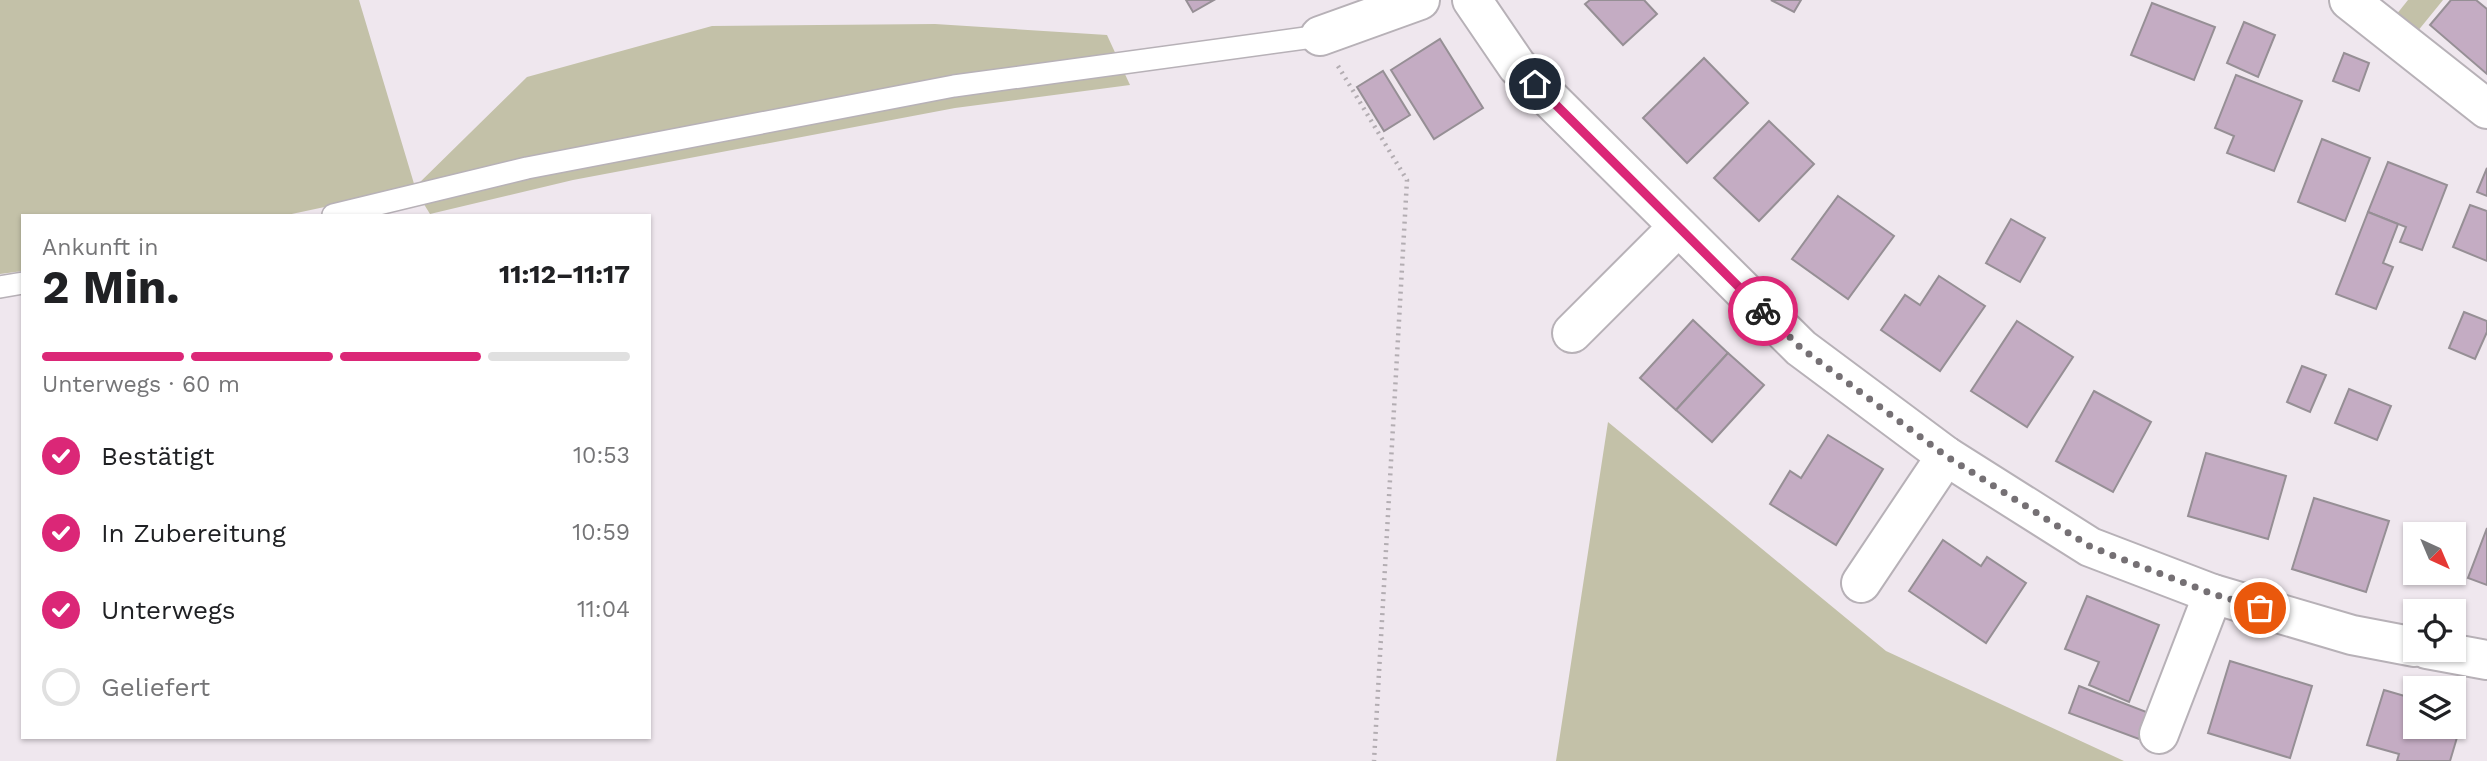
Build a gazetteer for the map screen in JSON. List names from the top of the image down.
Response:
{
  "north": "bottom right",
  "page": {
    "heading": ["2 Min.", "Ankunft in", "11:12–11:17"],
    "bar": "Unterwegs · 60 m",
    "list": [
      ["Bestätigt", "10:53"],
      ["In Zubereitung", "10:59"],
      ["Unterwegs", "11:04"],
      "Geliefert"
    ]
  }
}
